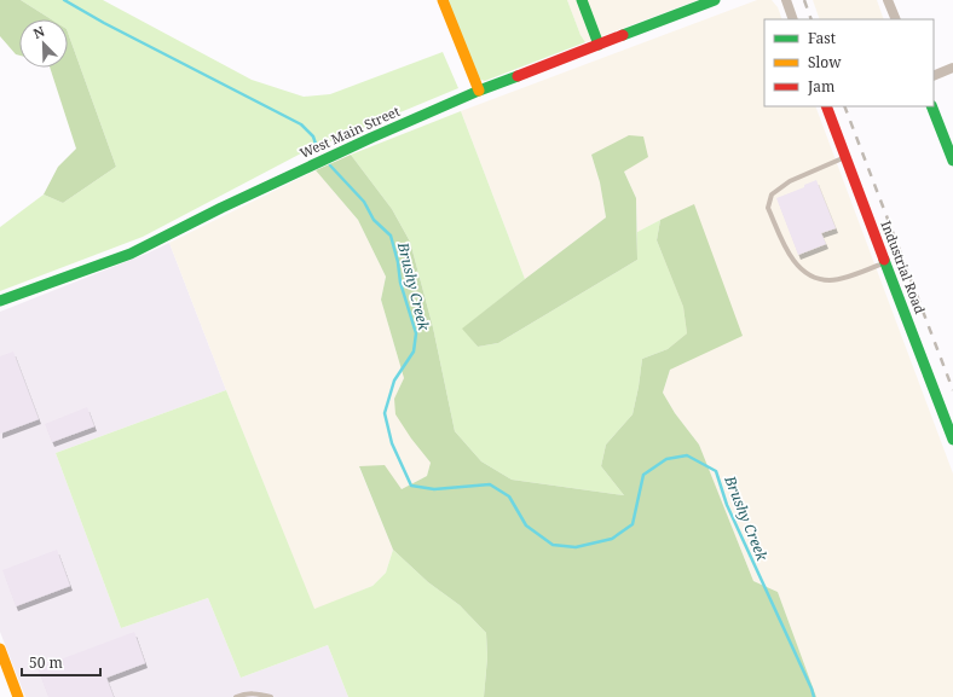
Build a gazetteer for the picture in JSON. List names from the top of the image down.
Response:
{
  "streets": {
    "main road": ["West Main Street", "Industrial Road"]
  },
  "water": ["Brushy Creek"],
  "legend": ["Fast", "Slow", "Jam"],
  "scale_bar": "50 m",
  "north": "top left"
}
